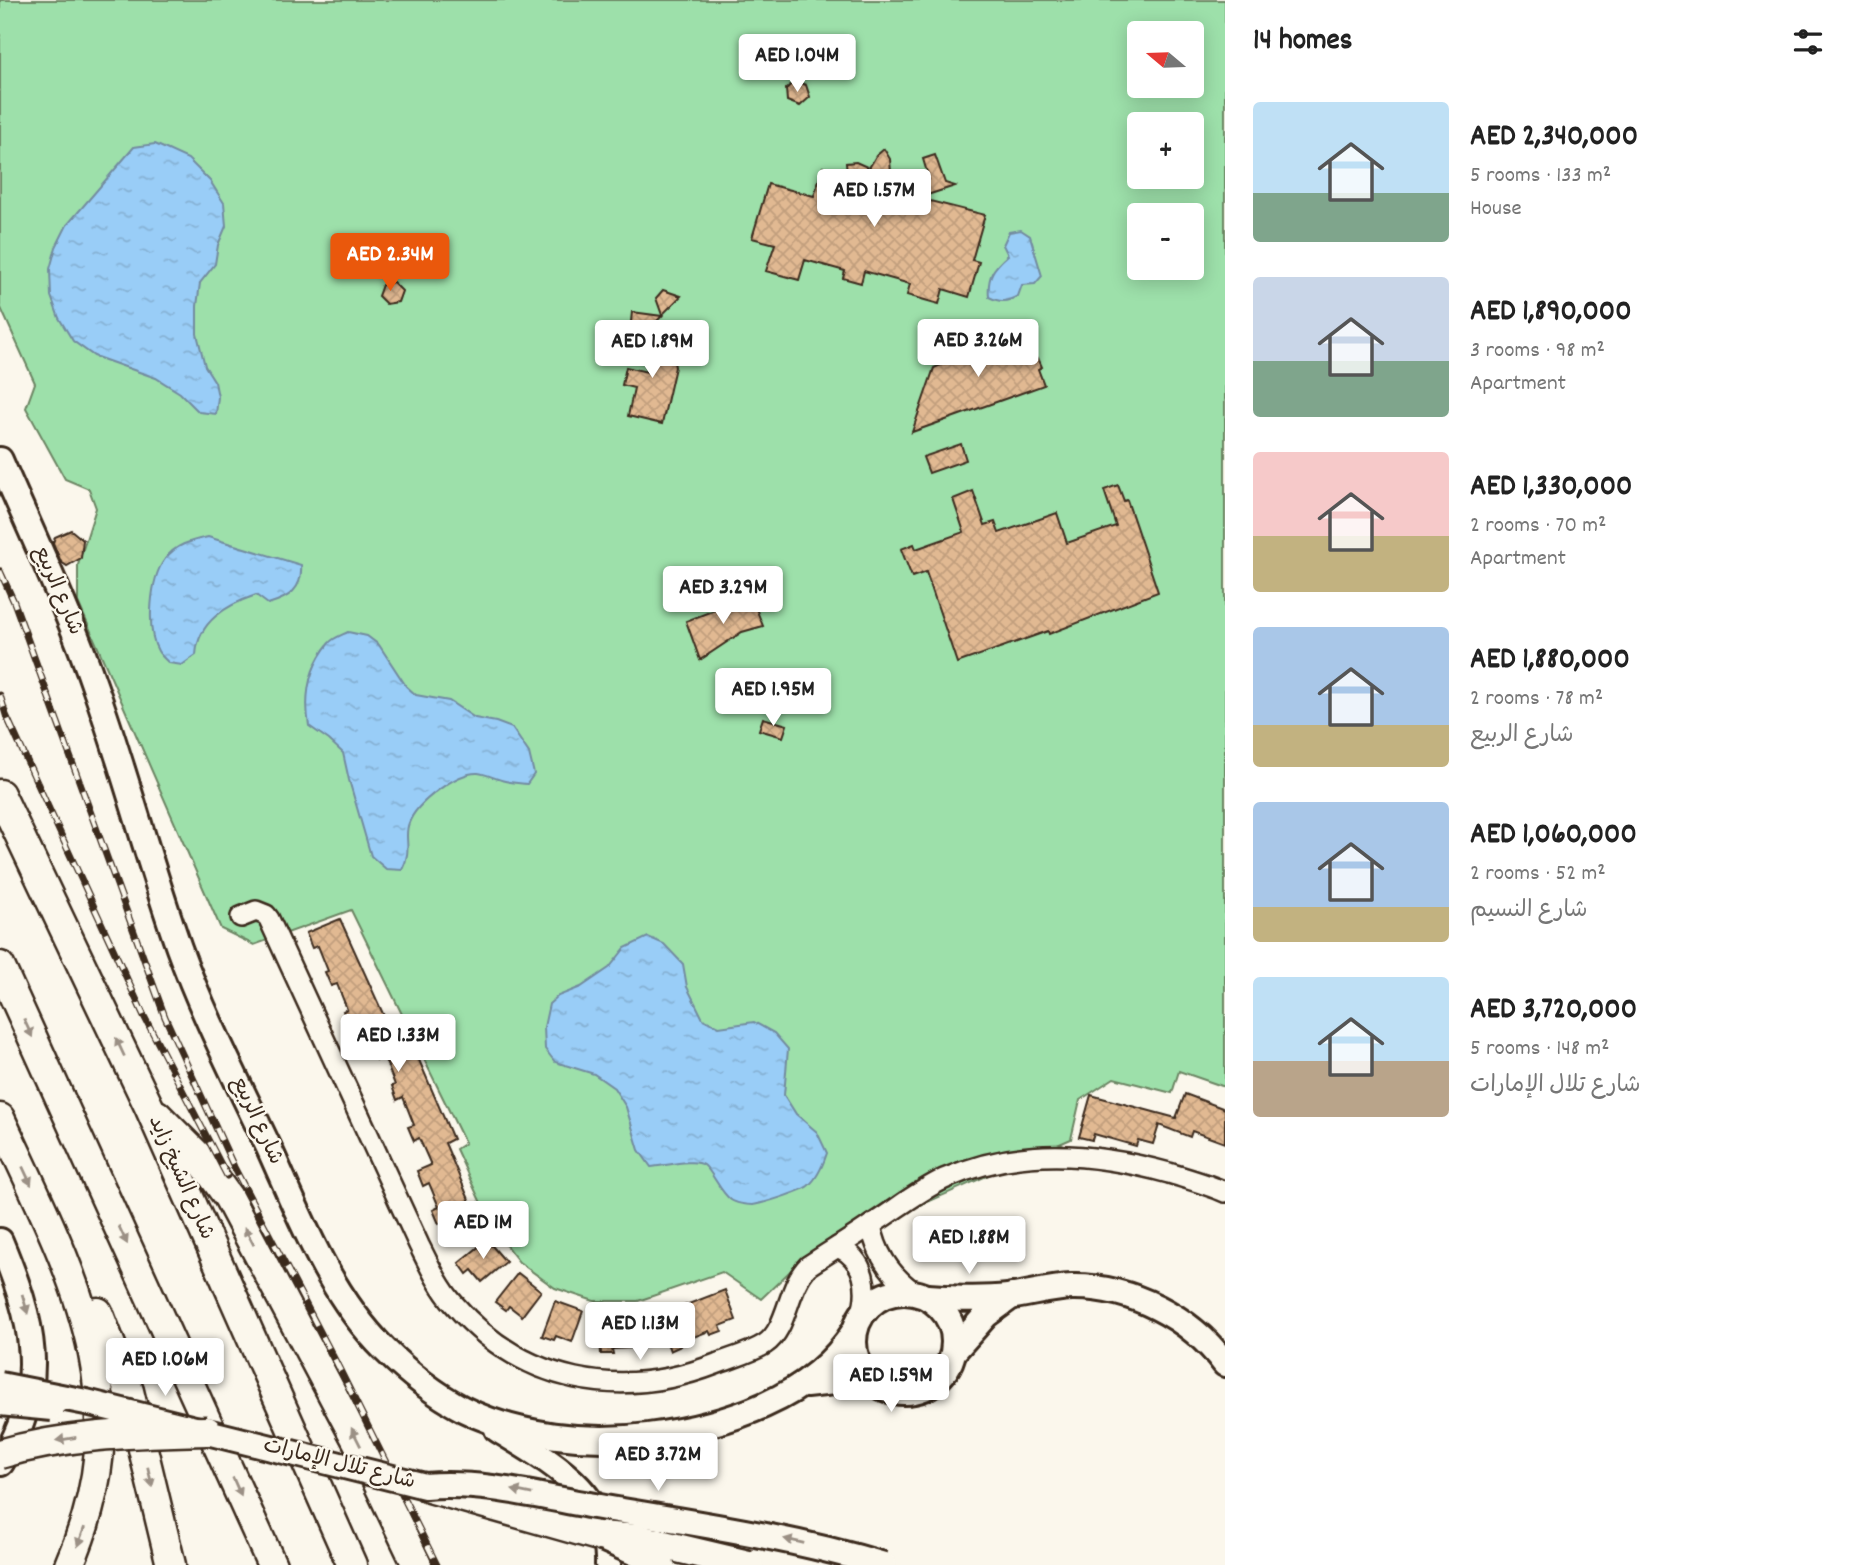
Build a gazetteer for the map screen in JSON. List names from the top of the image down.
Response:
{
  "streets": {
    "highway": ["شارع الشيخ زايد"],
    "main road": ["شارع الربيع", "شارع تلال الإمارات"]
  },
  "one_way": ["شارع تلال الإمارات"],
  "north": "left",
  "page": {
    "heading": "14 homes",
    "map_buttons": ["+", "−"],
    "price": [
      "AED 1.04M",
      "AED 1.57M",
      "AED 2.34M",
      "AED 3.26M",
      "AED 1.89M",
      "AED 3.29M",
      "AED 1.95M",
      "AED 1.33M",
      "AED 1M",
      "AED 1.88M",
      "AED 1.13M",
      "AED 1.06M",
      "AED 1.59M",
      "AED 3.72M"
    ],
    "list": [
      {
        "name": "AED 2,340,000",
        "note": "5 rooms · 133 m² · House"
      },
      {
        "name": "AED 1,890,000",
        "note": "3 rooms · 98 m² · Apartment"
      },
      {
        "name": "AED 1,330,000",
        "note": "2 rooms · 70 m² · Apartment"
      },
      {
        "name": "AED 1,880,000",
        "note": "2 rooms · 78 m² · شارع الربيع"
      },
      {
        "name": "AED 1,060,000",
        "note": "2 rooms · 52 m² · شارع النسيم"
      },
      {
        "name": "AED 3,720,000",
        "note": "5 rooms · 148 m² · شارع تلال الإمارات"
      }
    ]
  }
}
